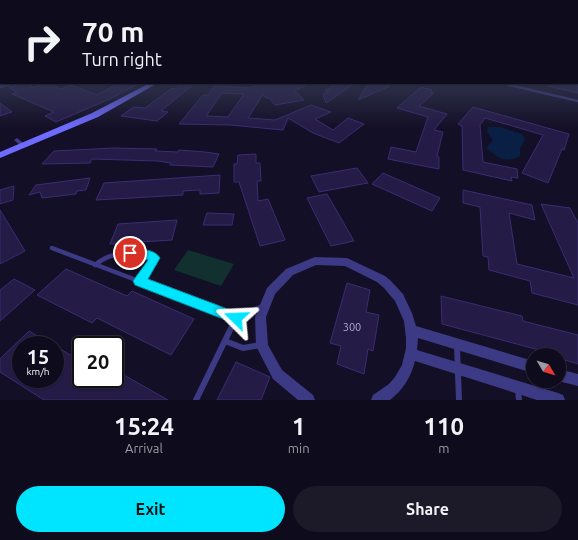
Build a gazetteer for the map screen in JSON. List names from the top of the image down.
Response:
{
  "house_numbers": ["300"],
  "north": "bottom right",
  "page": {
    "turn": ["70 m", "Turn right"],
    "speed": "15 km/h",
    "limit": "20",
    "eta": [
      "15:24",
      "Arrival",
      "1",
      "min",
      "110",
      "m"
    ],
    "buttons": ["Exit", "Share"]
  }
}
